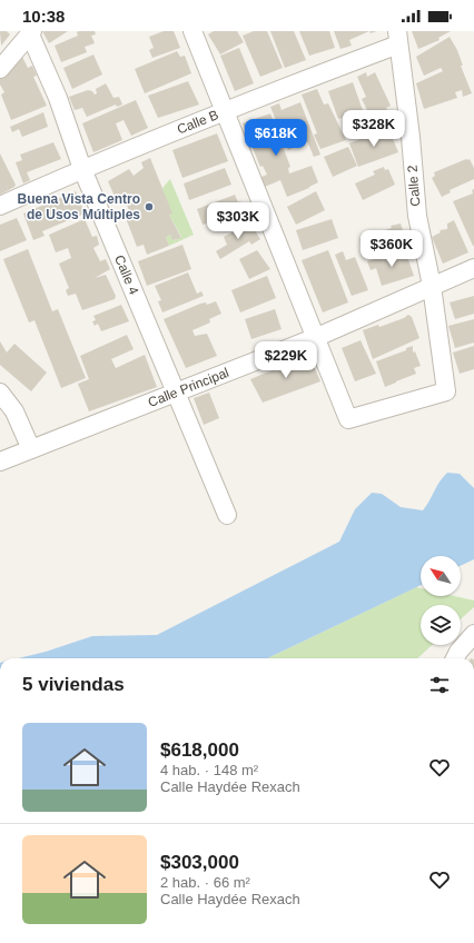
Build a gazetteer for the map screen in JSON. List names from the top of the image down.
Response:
{
  "streets": {
    "street": [
      "Calle B",
      "Calle 2",
      "Calle 4",
      "Calle Principal"
    ]
  },
  "crossings": [
    ["Calle B", "Calle 2"],
    ["Calle B", "Calle 4"],
    ["Calle 2", "Calle Principal"],
    ["Calle 4", "Calle Principal"]
  ],
  "places": ["Buena Vista Centro de Usos Múltiples"],
  "north": "top left",
  "page": {
    "status": "10:38",
    "price": [
      "$328K",
      "$618K",
      "$303K",
      "$360K",
      "$229K"
    ],
    "heading": "5 viviendas",
    "list": [
      {
        "name": "$618,000",
        "note": "4 hab. · 148 m² · Calle Haydée Rexach"
      },
      {
        "name": "$303,000",
        "note": "2 hab. · 66 m² · Calle Haydée Rexach"
      }
    ]
  }
}
